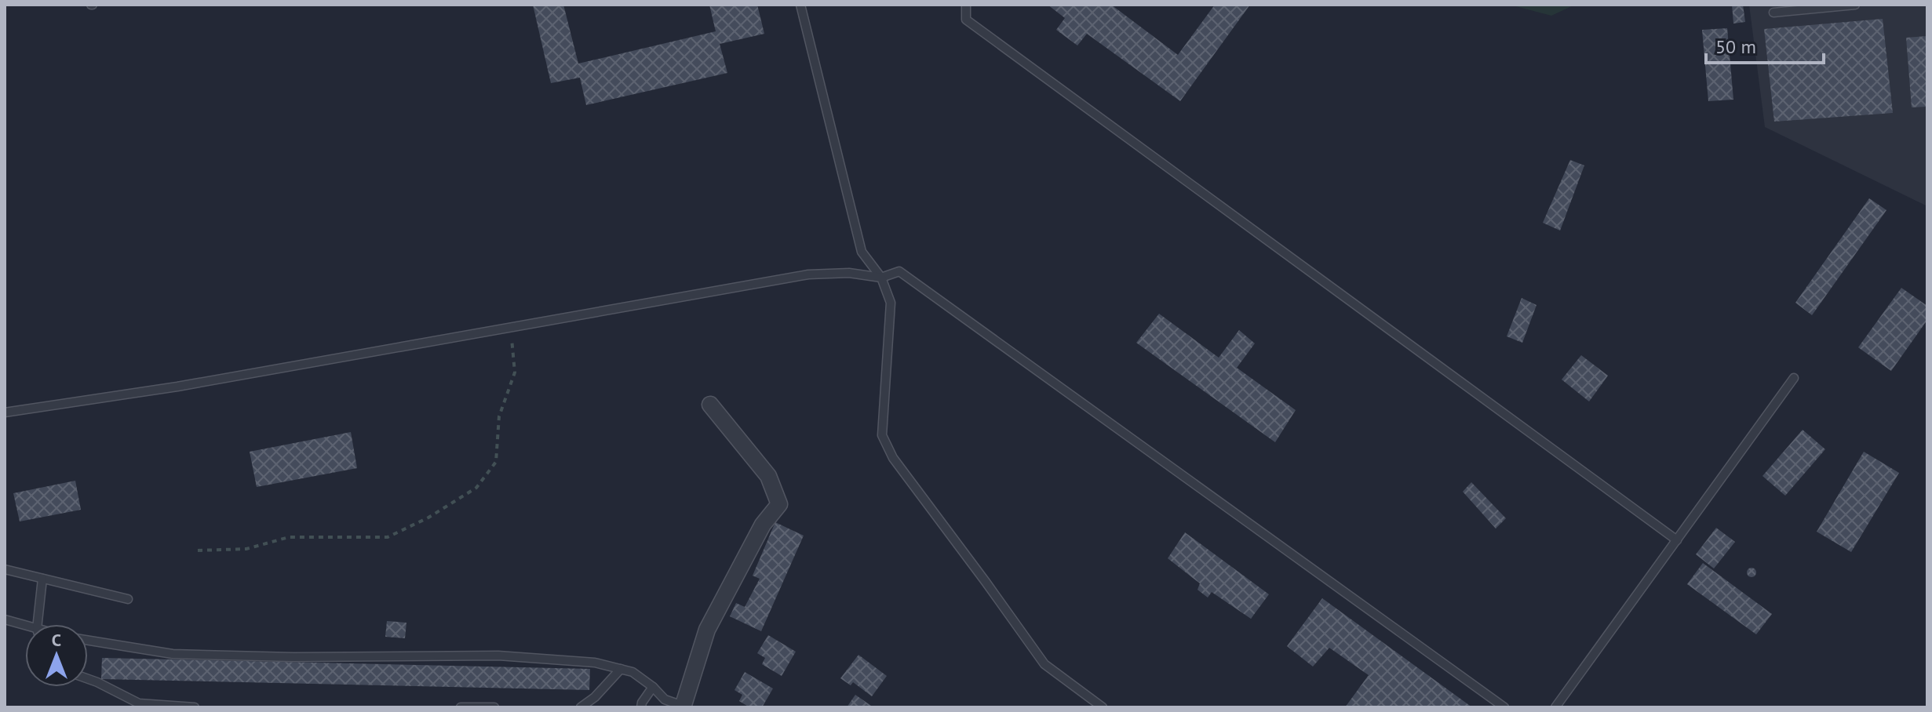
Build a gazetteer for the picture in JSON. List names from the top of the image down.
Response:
{
  "scale_bar": "50 m",
  "north": "top"
}
